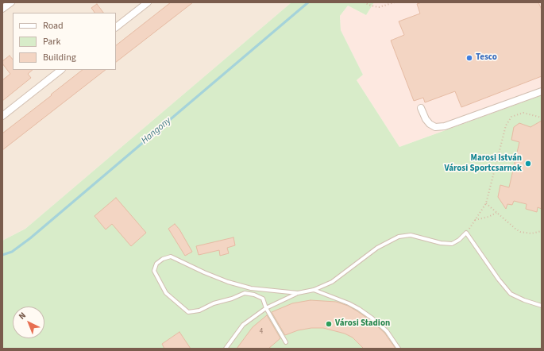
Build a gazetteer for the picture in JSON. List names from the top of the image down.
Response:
{
  "water": ["Hangony"],
  "places": ["Tesco", "Marosi István Városi Sportcsarnok", "Városi Stadion"],
  "house_numbers": ["4"],
  "legend": ["Road", "Park", "Building"],
  "north": "top left"
}
